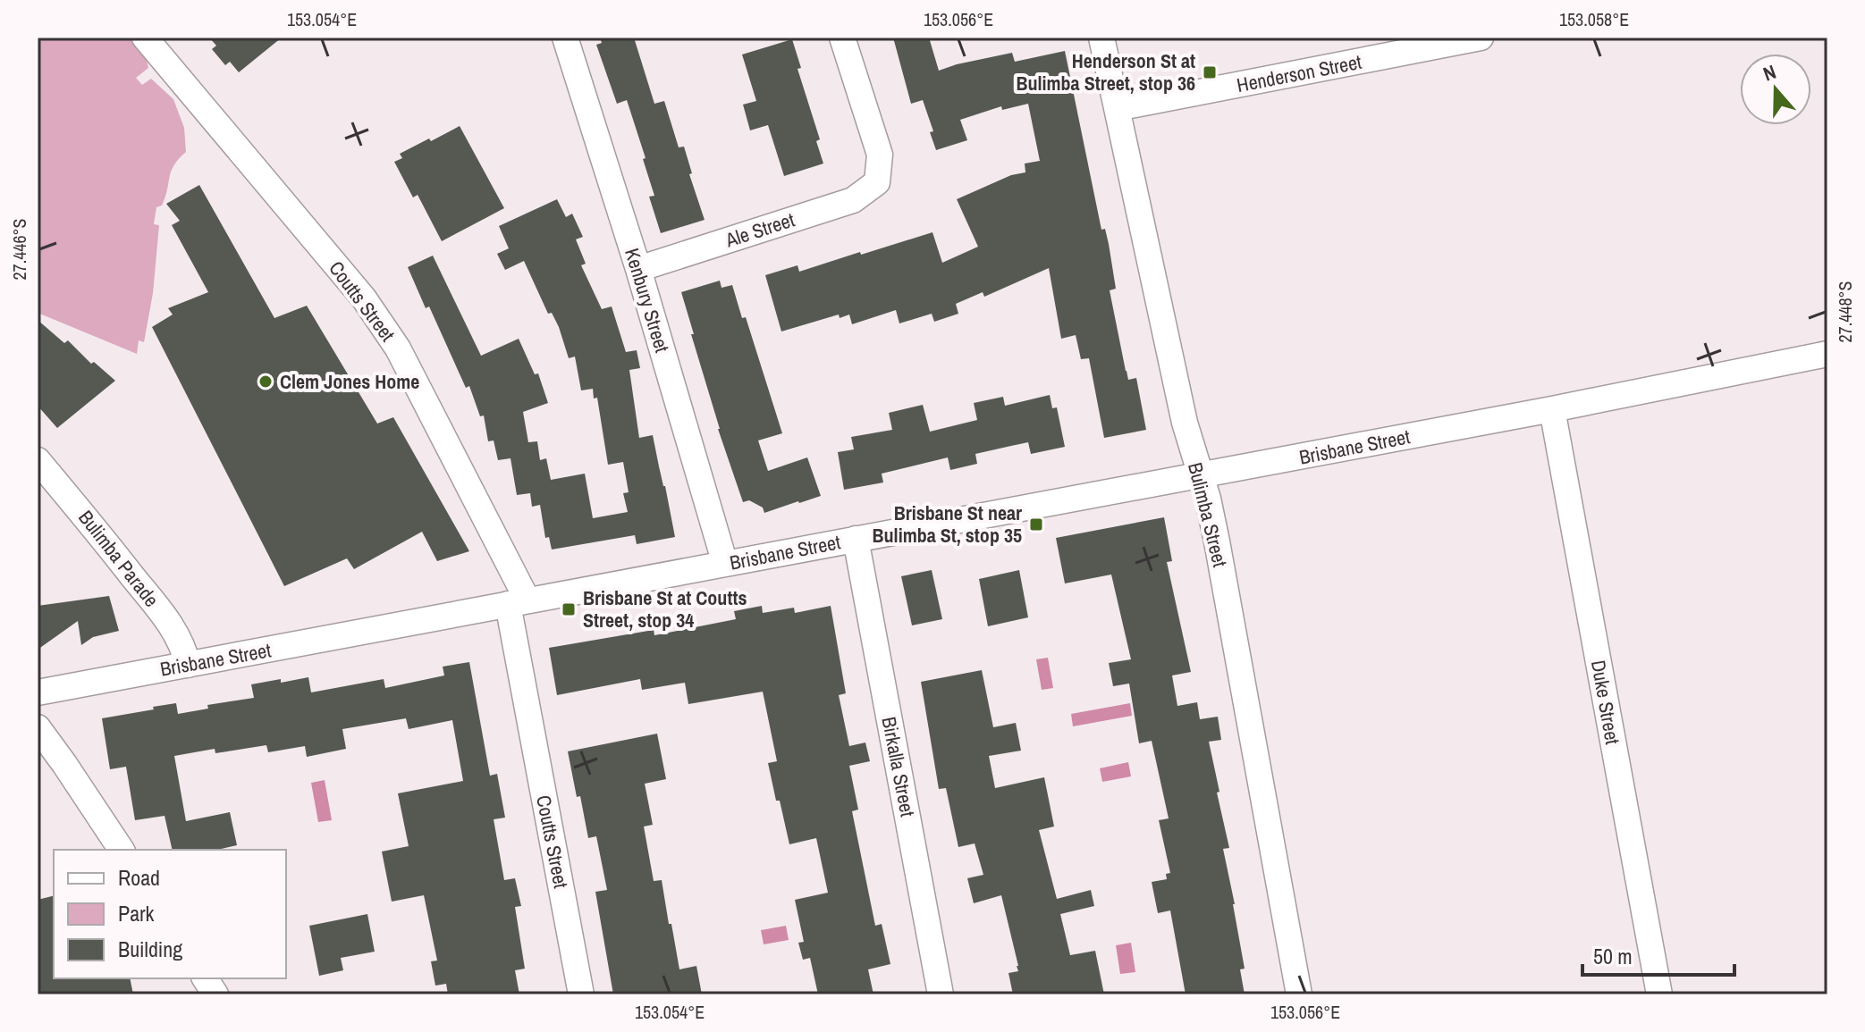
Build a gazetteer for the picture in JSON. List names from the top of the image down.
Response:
{
  "streets": {
    "street": [
      "Henderson Street",
      "Ale Street",
      "Kenbury Street",
      "Coutts Street",
      "Brisbane Street",
      "Bulimba Street",
      "Bulimba Parade",
      "Duke Street",
      "Birkalla Street"
    ]
  },
  "crossings": [
    ["Henderson Street", "Bulimba Street"],
    ["Ale Street", "Kenbury Street"],
    ["Kenbury Street", "Brisbane Street"],
    ["Coutts Street", "Brisbane Street"],
    ["Brisbane Street", "Bulimba Street"],
    ["Brisbane Street", "Bulimba Parade"],
    ["Brisbane Street", "Duke Street"],
    ["Brisbane Street", "Birkalla Street"]
  ],
  "places": {
    "transit": ["Henderson St at Bulimba Street, stop 36", "Brisbane St near Bulimba St, stop 35", "Brisbane St at Coutts Street, stop 34"],
    "other": ["Clem Jones Home"]
  },
  "legend": ["Road", "Park", "Building"],
  "scale_bar": "50 m",
  "north": "top",
  "coordinates": [
    "153.054°E",
    "153.056°E",
    "153.058°E",
    "27.446°S",
    "27.448°S"
  ]
}
